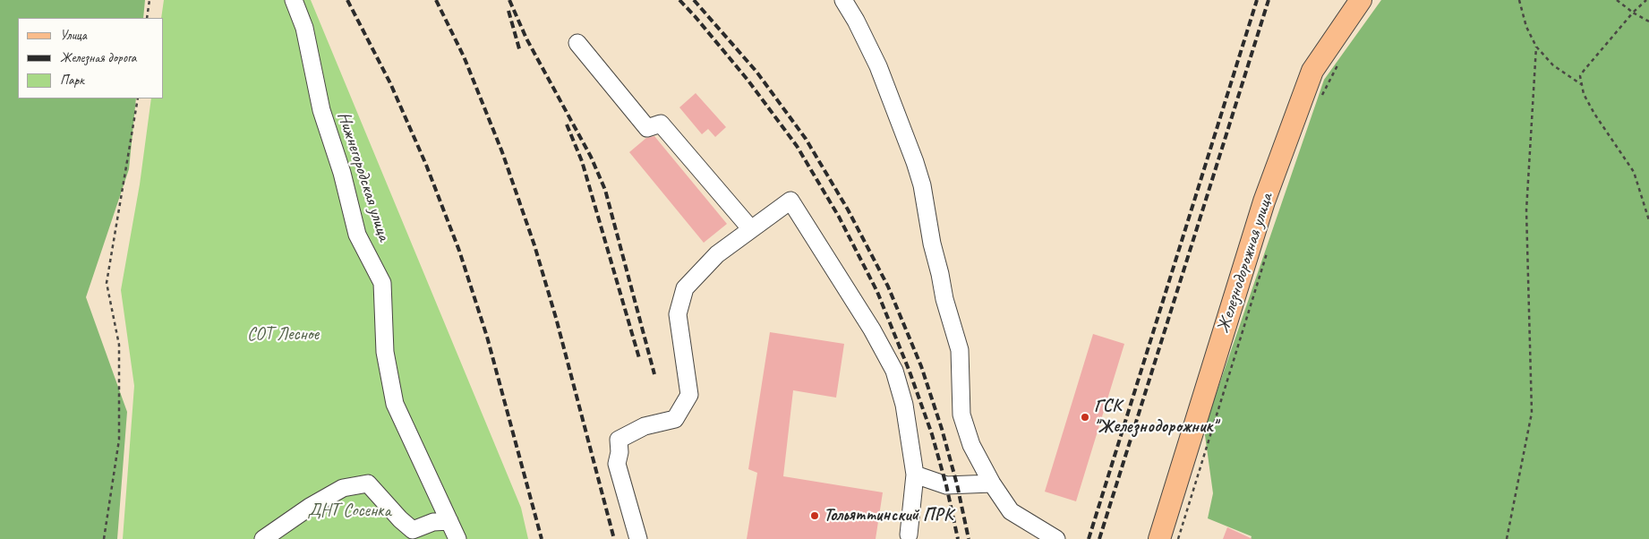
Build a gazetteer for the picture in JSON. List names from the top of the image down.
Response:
{
  "streets": {
    "main road": ["Железнодорожная улица"],
    "street": ["Нижнегородская улица"]
  },
  "parks": ["СОТ Лесное", "ДНТ Сосенка"],
  "places": ["ГСК \"Железнодорожник\"", "Тольяттинский ПРК"],
  "legend": ["Улица", "Железная дорога", "Парк"]
}
